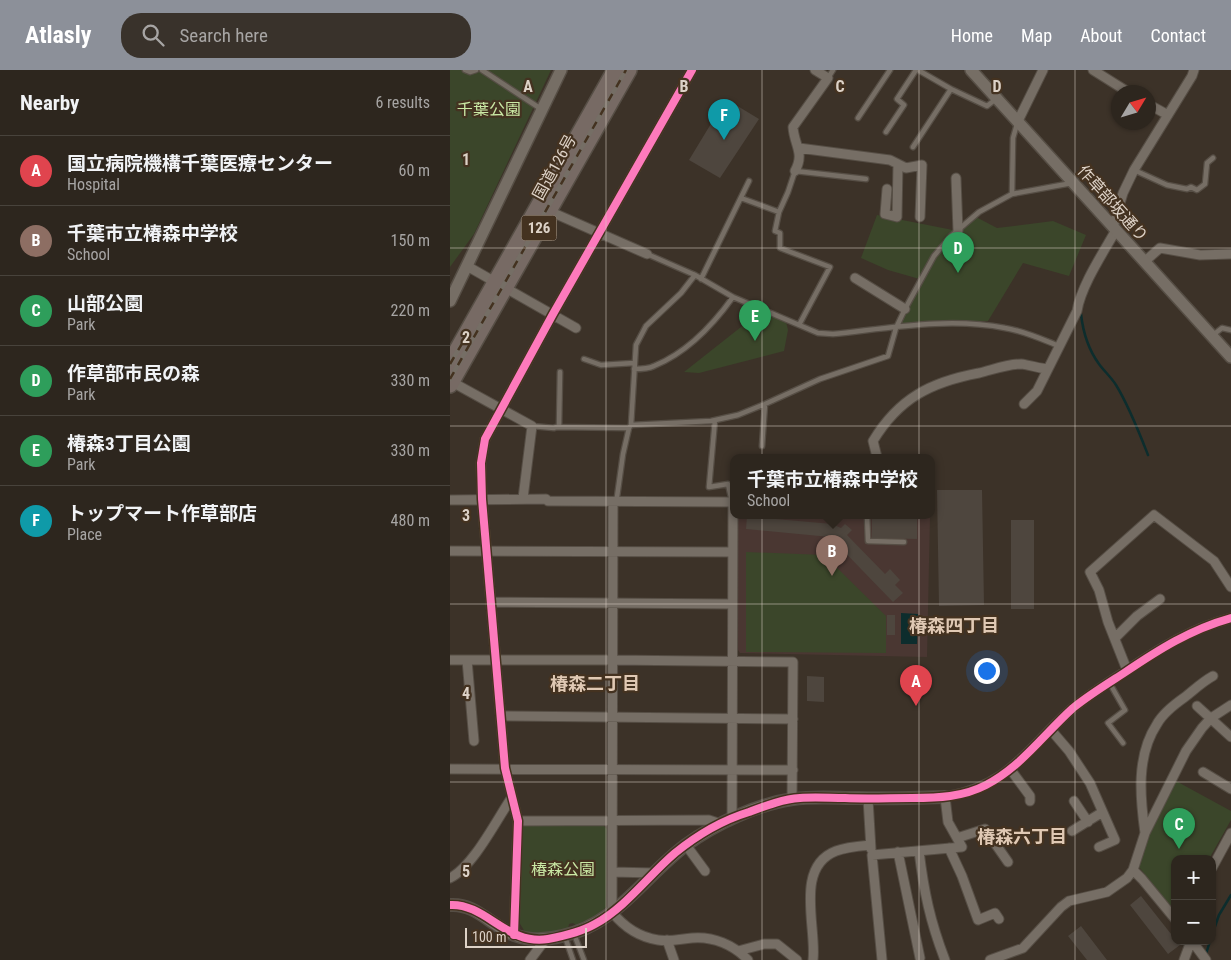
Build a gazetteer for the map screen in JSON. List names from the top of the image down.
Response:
{
  "streets": {
    "highway": ["国道126号", "126"],
    "street": ["作草部坂通り"]
  },
  "districts": ["椿森四丁目", "椿森二丁目", "椿森六丁目"],
  "parks": ["千葉公園", "椿森公園"],
  "scale_bar": "100 m",
  "north": "top right",
  "page": {
    "header": "Atlasly",
    "search": "Search here",
    "nav": [
      "Home",
      "Map",
      "About",
      "Contact"
    ],
    "heading": ["Nearby", "6 results"],
    "pins": [
      "F",
      "D",
      "E",
      "B",
      "A",
      "C"
    ],
    "list": [
      {
        "mark": "A",
        "name": "国立病院機構千葉医療センター",
        "note": "Hospital",
        "value": "60 m"
      },
      {
        "mark": "B",
        "name": "千葉市立椿森中学校",
        "note": "School",
        "value": "150 m"
      },
      {
        "mark": "C",
        "name": "山部公園",
        "note": "Park",
        "value": "220 m"
      },
      {
        "mark": "D",
        "name": "作草部市民の森",
        "note": "Park",
        "value": "330 m"
      },
      {
        "mark": "E",
        "name": "椿森3丁目公園",
        "note": "Park",
        "value": "330 m"
      },
      {
        "mark": "F",
        "name": "トップマート作草部店",
        "note": "Place",
        "value": "480 m"
      }
    ],
    "popup": ["千葉市立椿森中学校", "School"],
    "map_buttons": ["+", "−"],
    "scale": "100 m"
  },
  "grid": {
    "columns": [
      "A",
      "B",
      "C",
      "D"
    ],
    "rows": [
      "1",
      "2",
      "3",
      "4",
      "5"
    ]
  }
}
